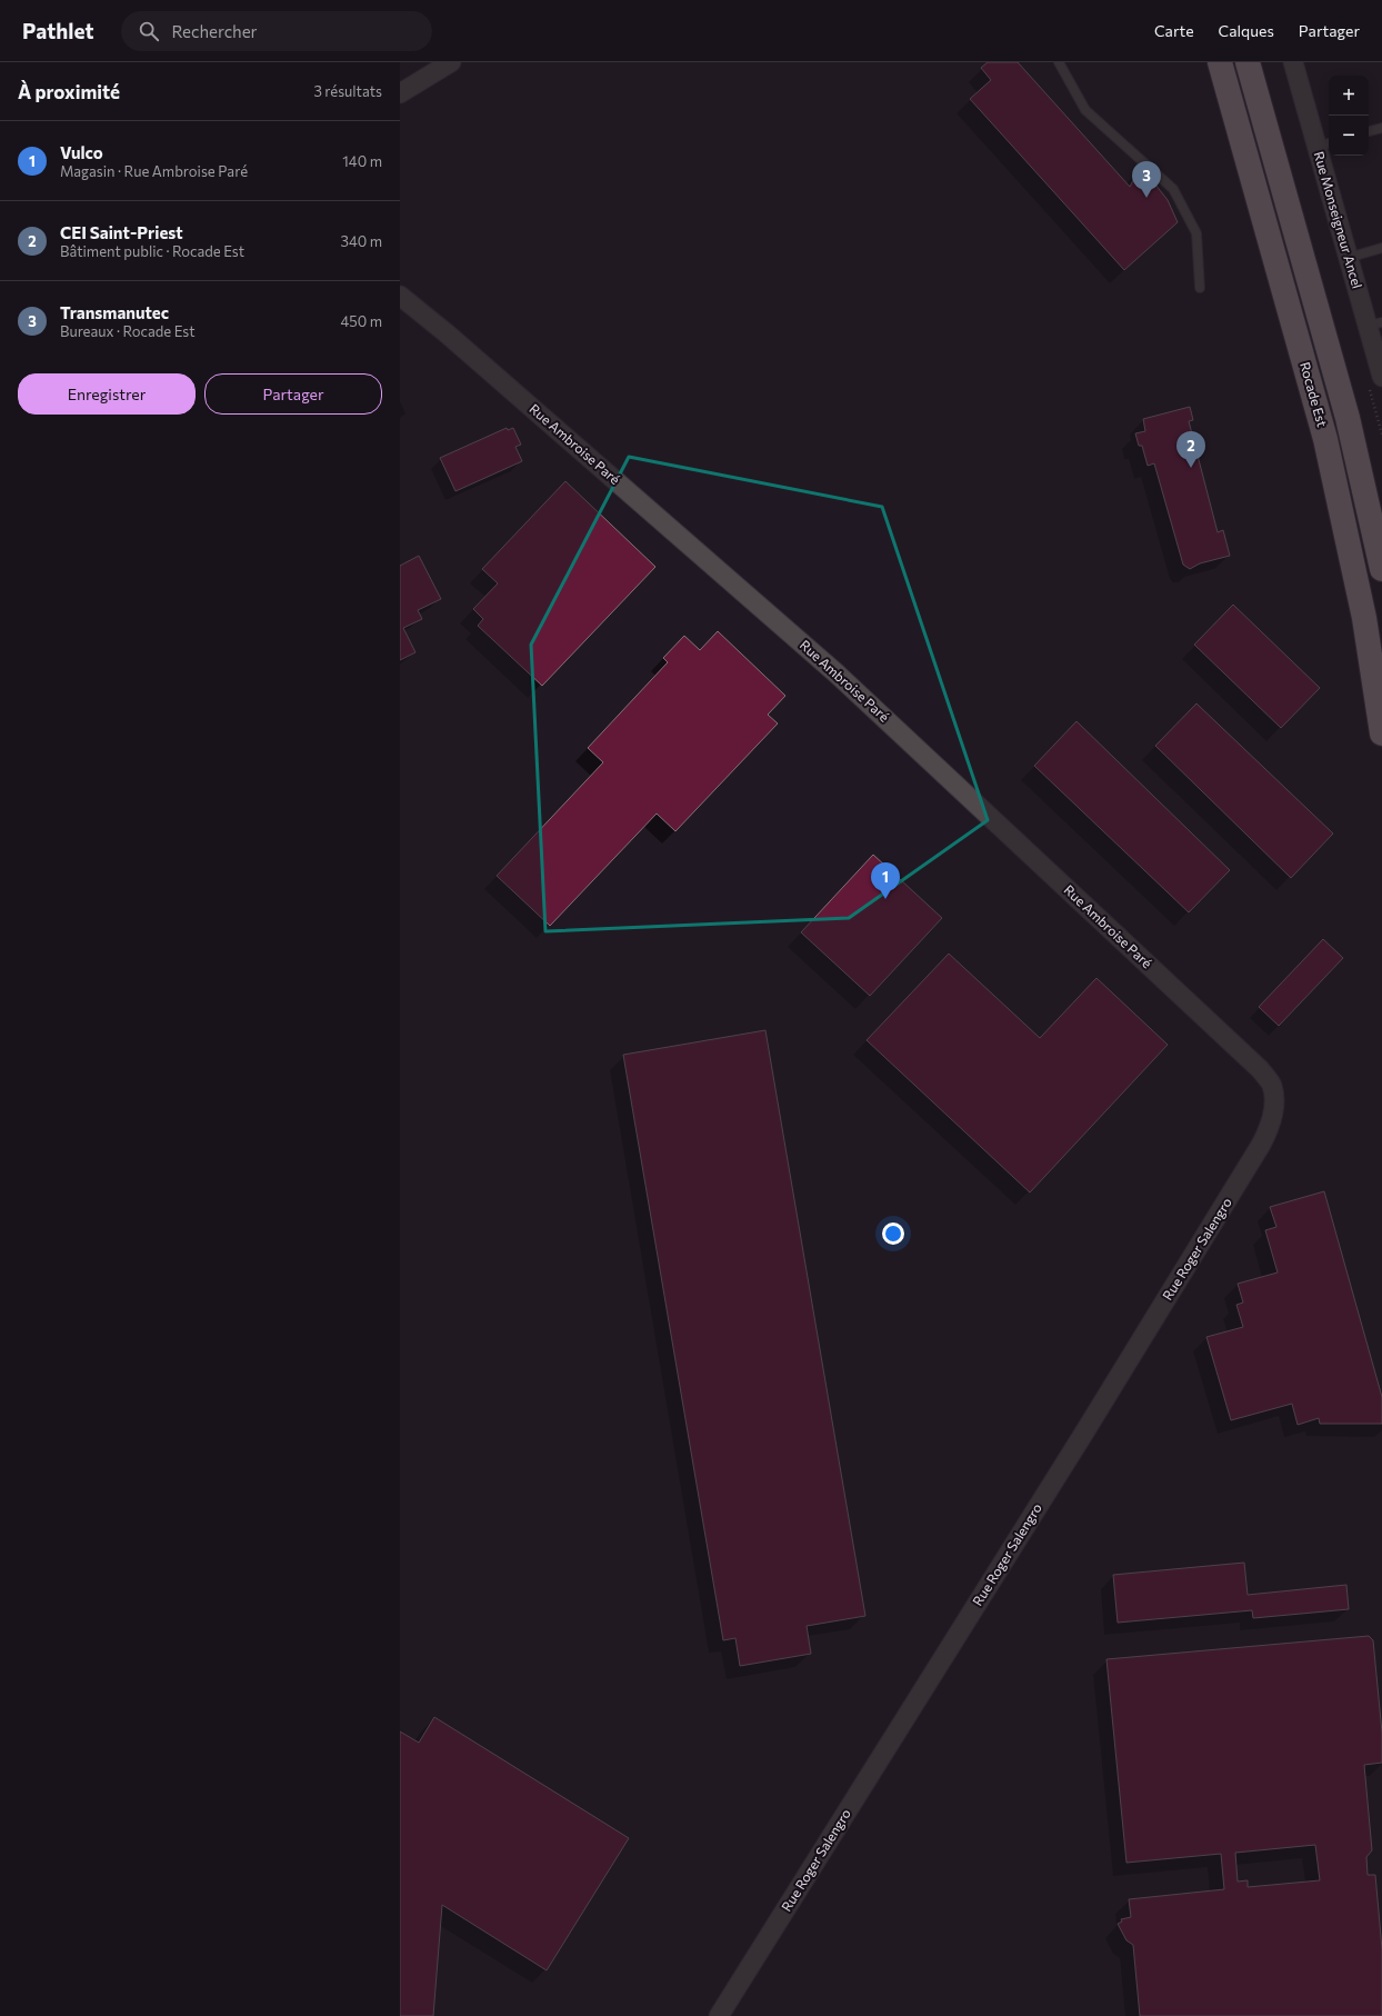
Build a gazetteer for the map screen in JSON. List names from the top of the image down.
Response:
{
  "streets": {
    "highway": ["Rocade Est"],
    "street": ["Rue Monseigneur Ancel", "Rue Ambroise Paré", "Rue Roger Salengro"]
  },
  "crossings": [
    ["Rue Ambroise Paré", "Rue Roger Salengro"]
  ],
  "page": {
    "header": "Pathlet",
    "search": "Rechercher",
    "nav": ["Carte", "Calques", "Partager"],
    "heading": ["À proximité", "3 résultats"],
    "map_buttons": ["+", "−"],
    "list": [
      {
        "mark": "1",
        "name": "Vulco",
        "note": "Magasin · Rue Ambroise Paré",
        "value": "140 m"
      },
      {
        "mark": "2",
        "name": "CEI Saint-Priest",
        "note": "Bâtiment public · Rocade Est",
        "value": "340 m"
      },
      {
        "mark": "3",
        "name": "Transmanutec",
        "note": "Bureaux · Rocade Est",
        "value": "450 m"
      }
    ],
    "pins": ["3", "2", "1"],
    "buttons": ["Enregistrer", "Partager"]
  }
}
